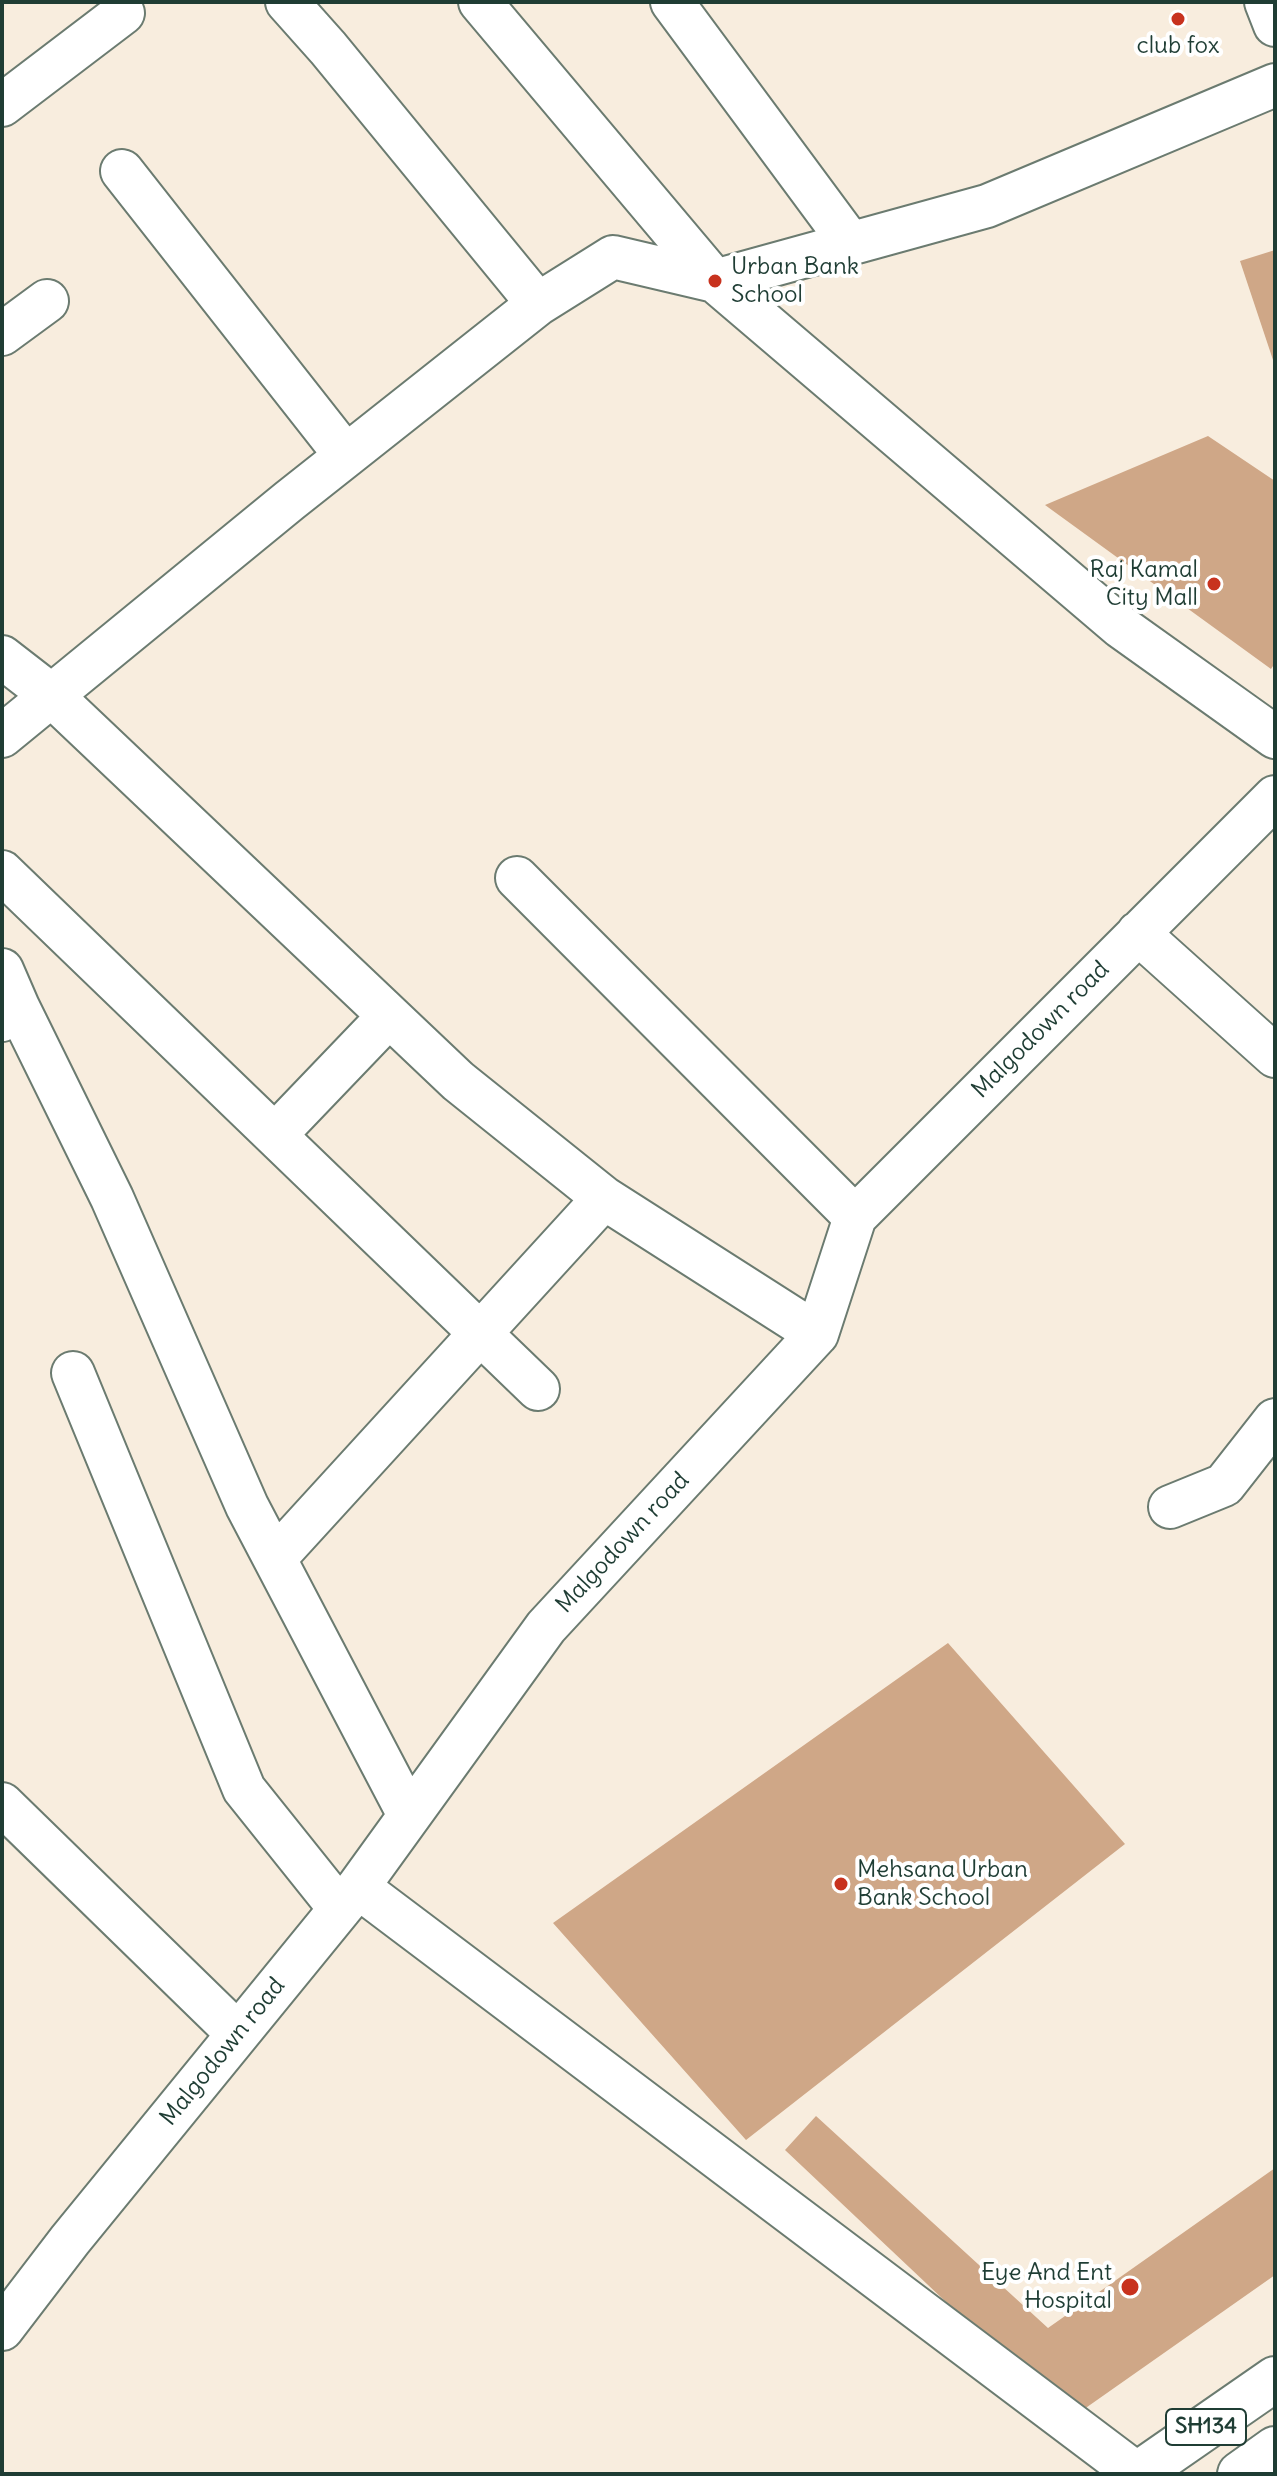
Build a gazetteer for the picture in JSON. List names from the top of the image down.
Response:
{
  "streets": {
    "main road": ["SH134"],
    "street": ["Malgodown road"]
  },
  "places": [
    "club fox",
    "Urban Bank School",
    "Raj Kamal City Mall",
    "Mehsana Urban Bank School",
    "Eye And Ent Hospital"
  ]
}
